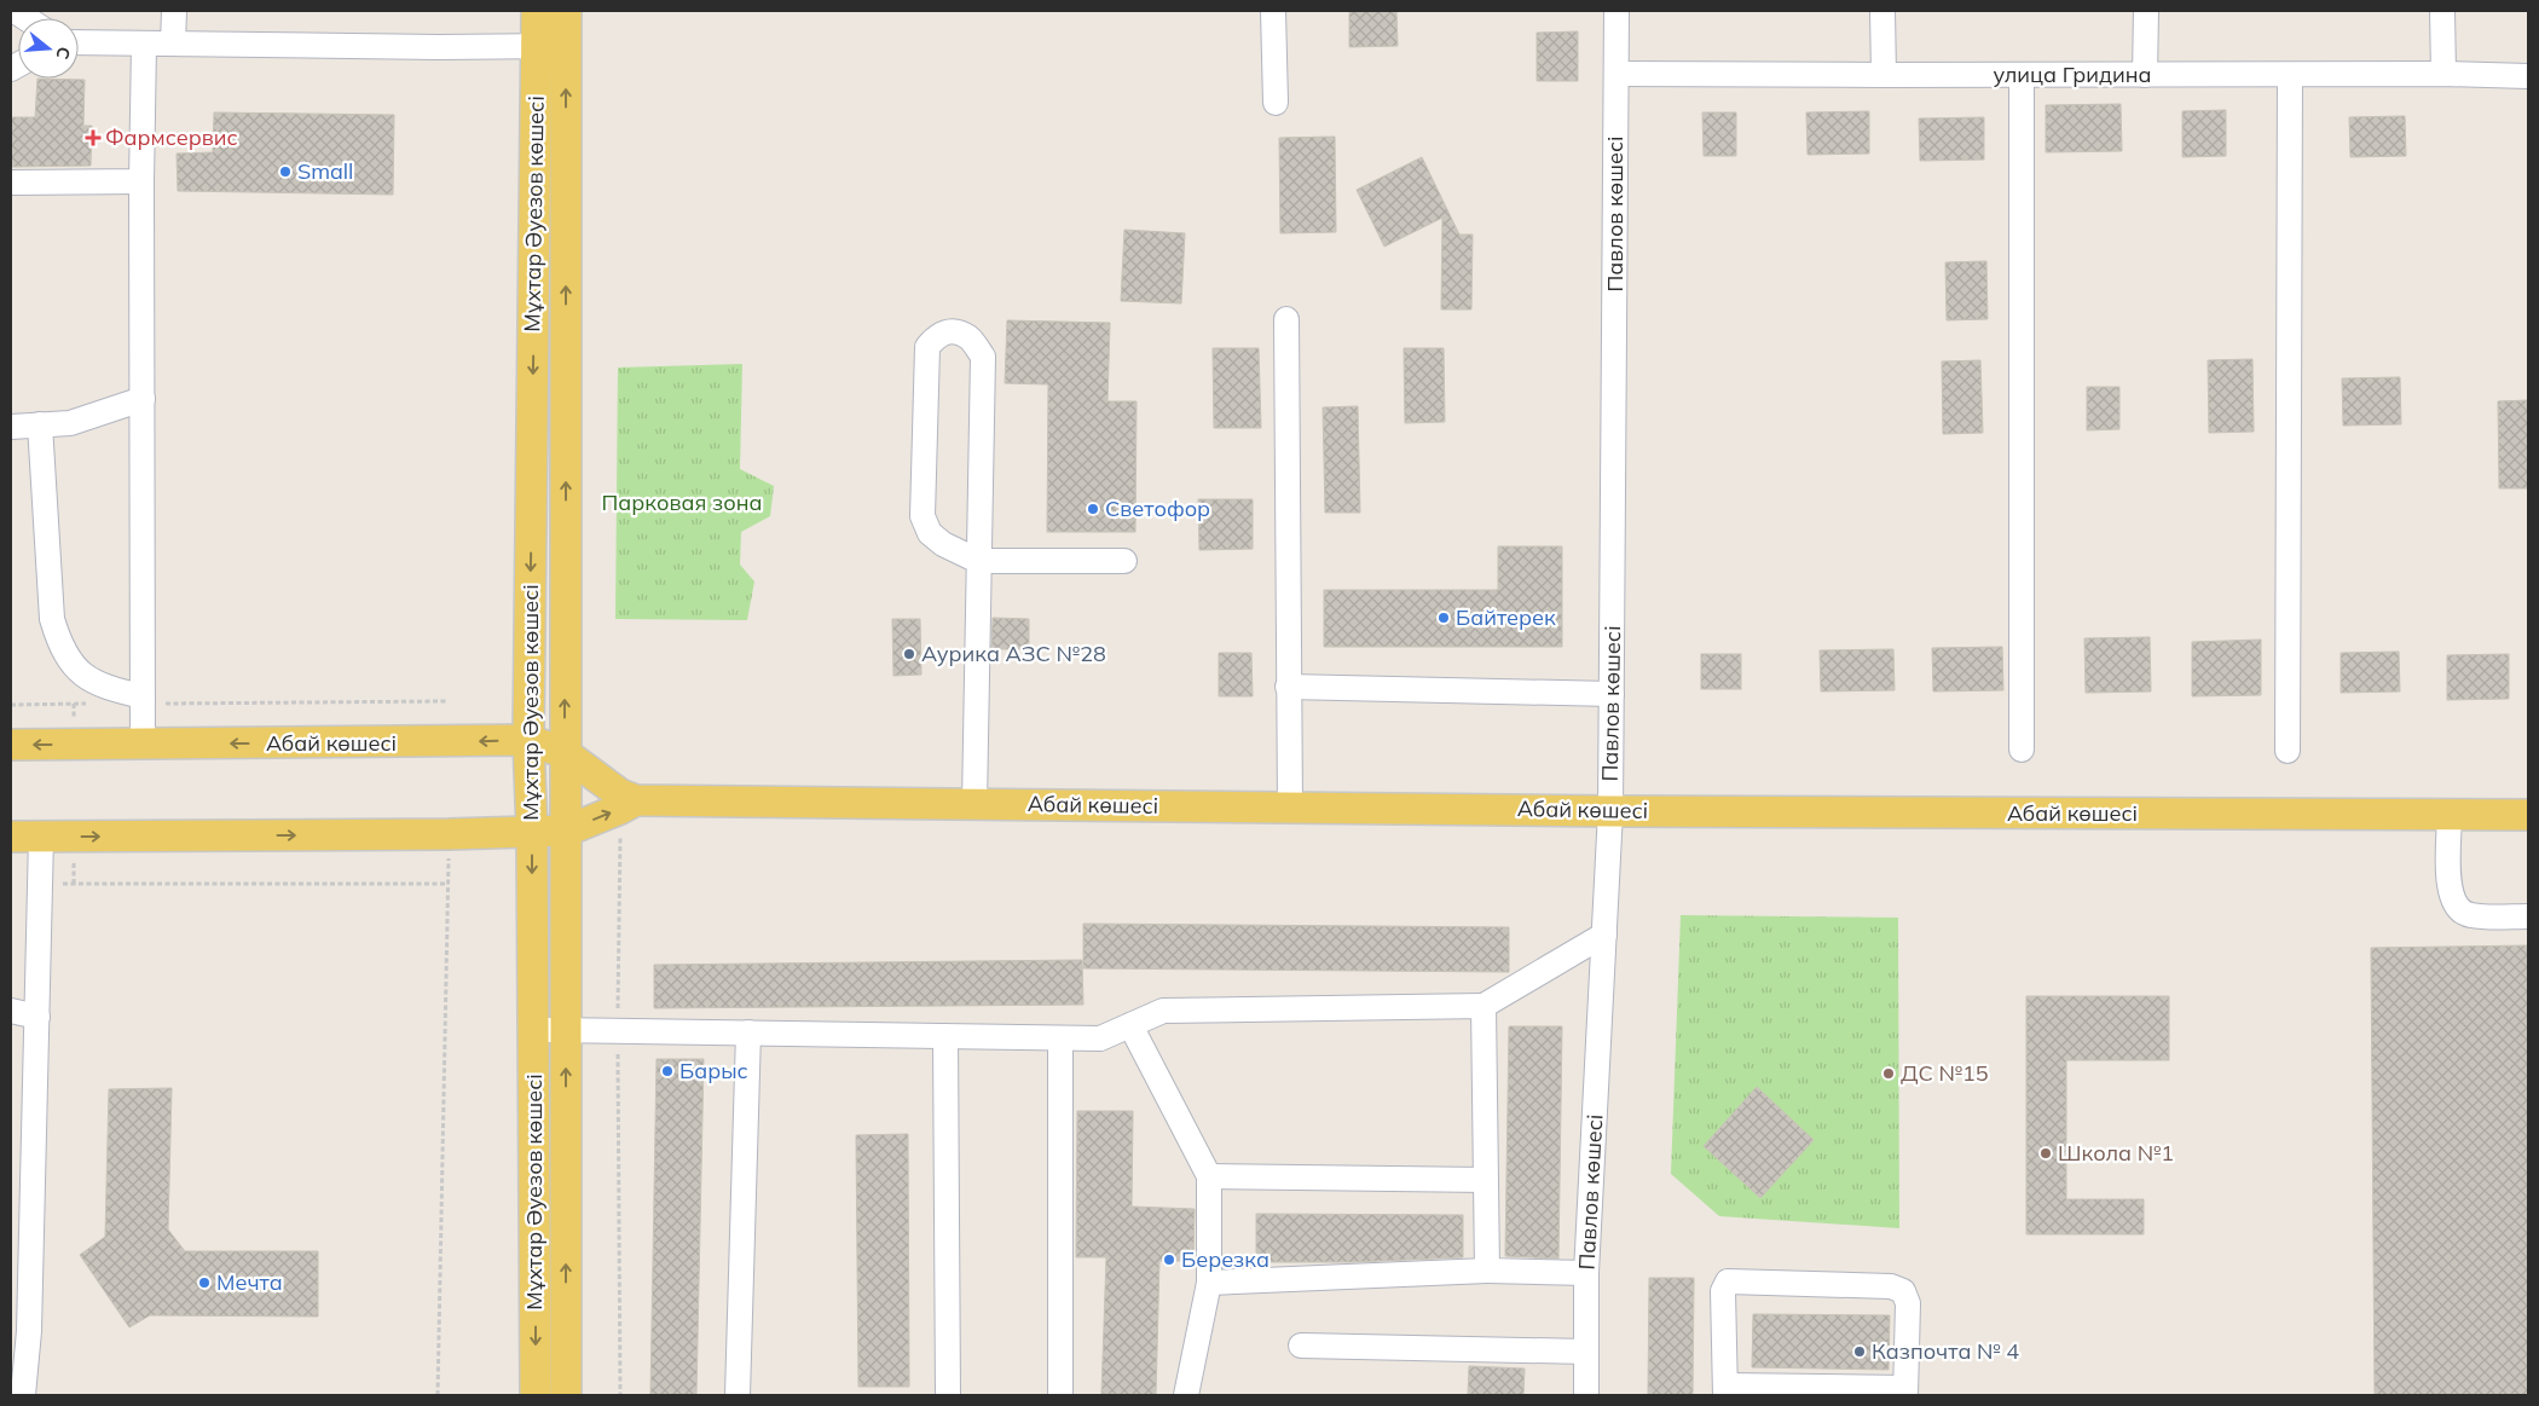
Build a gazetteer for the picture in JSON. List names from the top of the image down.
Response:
{
  "streets": {
    "main road": ["Мұхтар Әуезов көшесі", "Абай көшесі"],
    "street": ["улица Гридина", "Павлов көшесі"]
  },
  "crossings": [
    ["улица Гридина", "Павлов көшесі"],
    ["Мұхтар Әуезов көшесі", "Абай көшесі"],
    ["Павлов көшесі", "Абай көшесі"]
  ],
  "parks": ["Парковая зона"],
  "places": {
    "health": ["Фармсервис"],
    "other": [
      "Small",
      "Светофор",
      "Байтерек",
      "Аурика АЗС №28",
      "Барыс",
      "ДС №15",
      "Школа №1",
      "Березка",
      "Мечта",
      "Казпочта № 4"
    ]
  },
  "north": "right"
}
